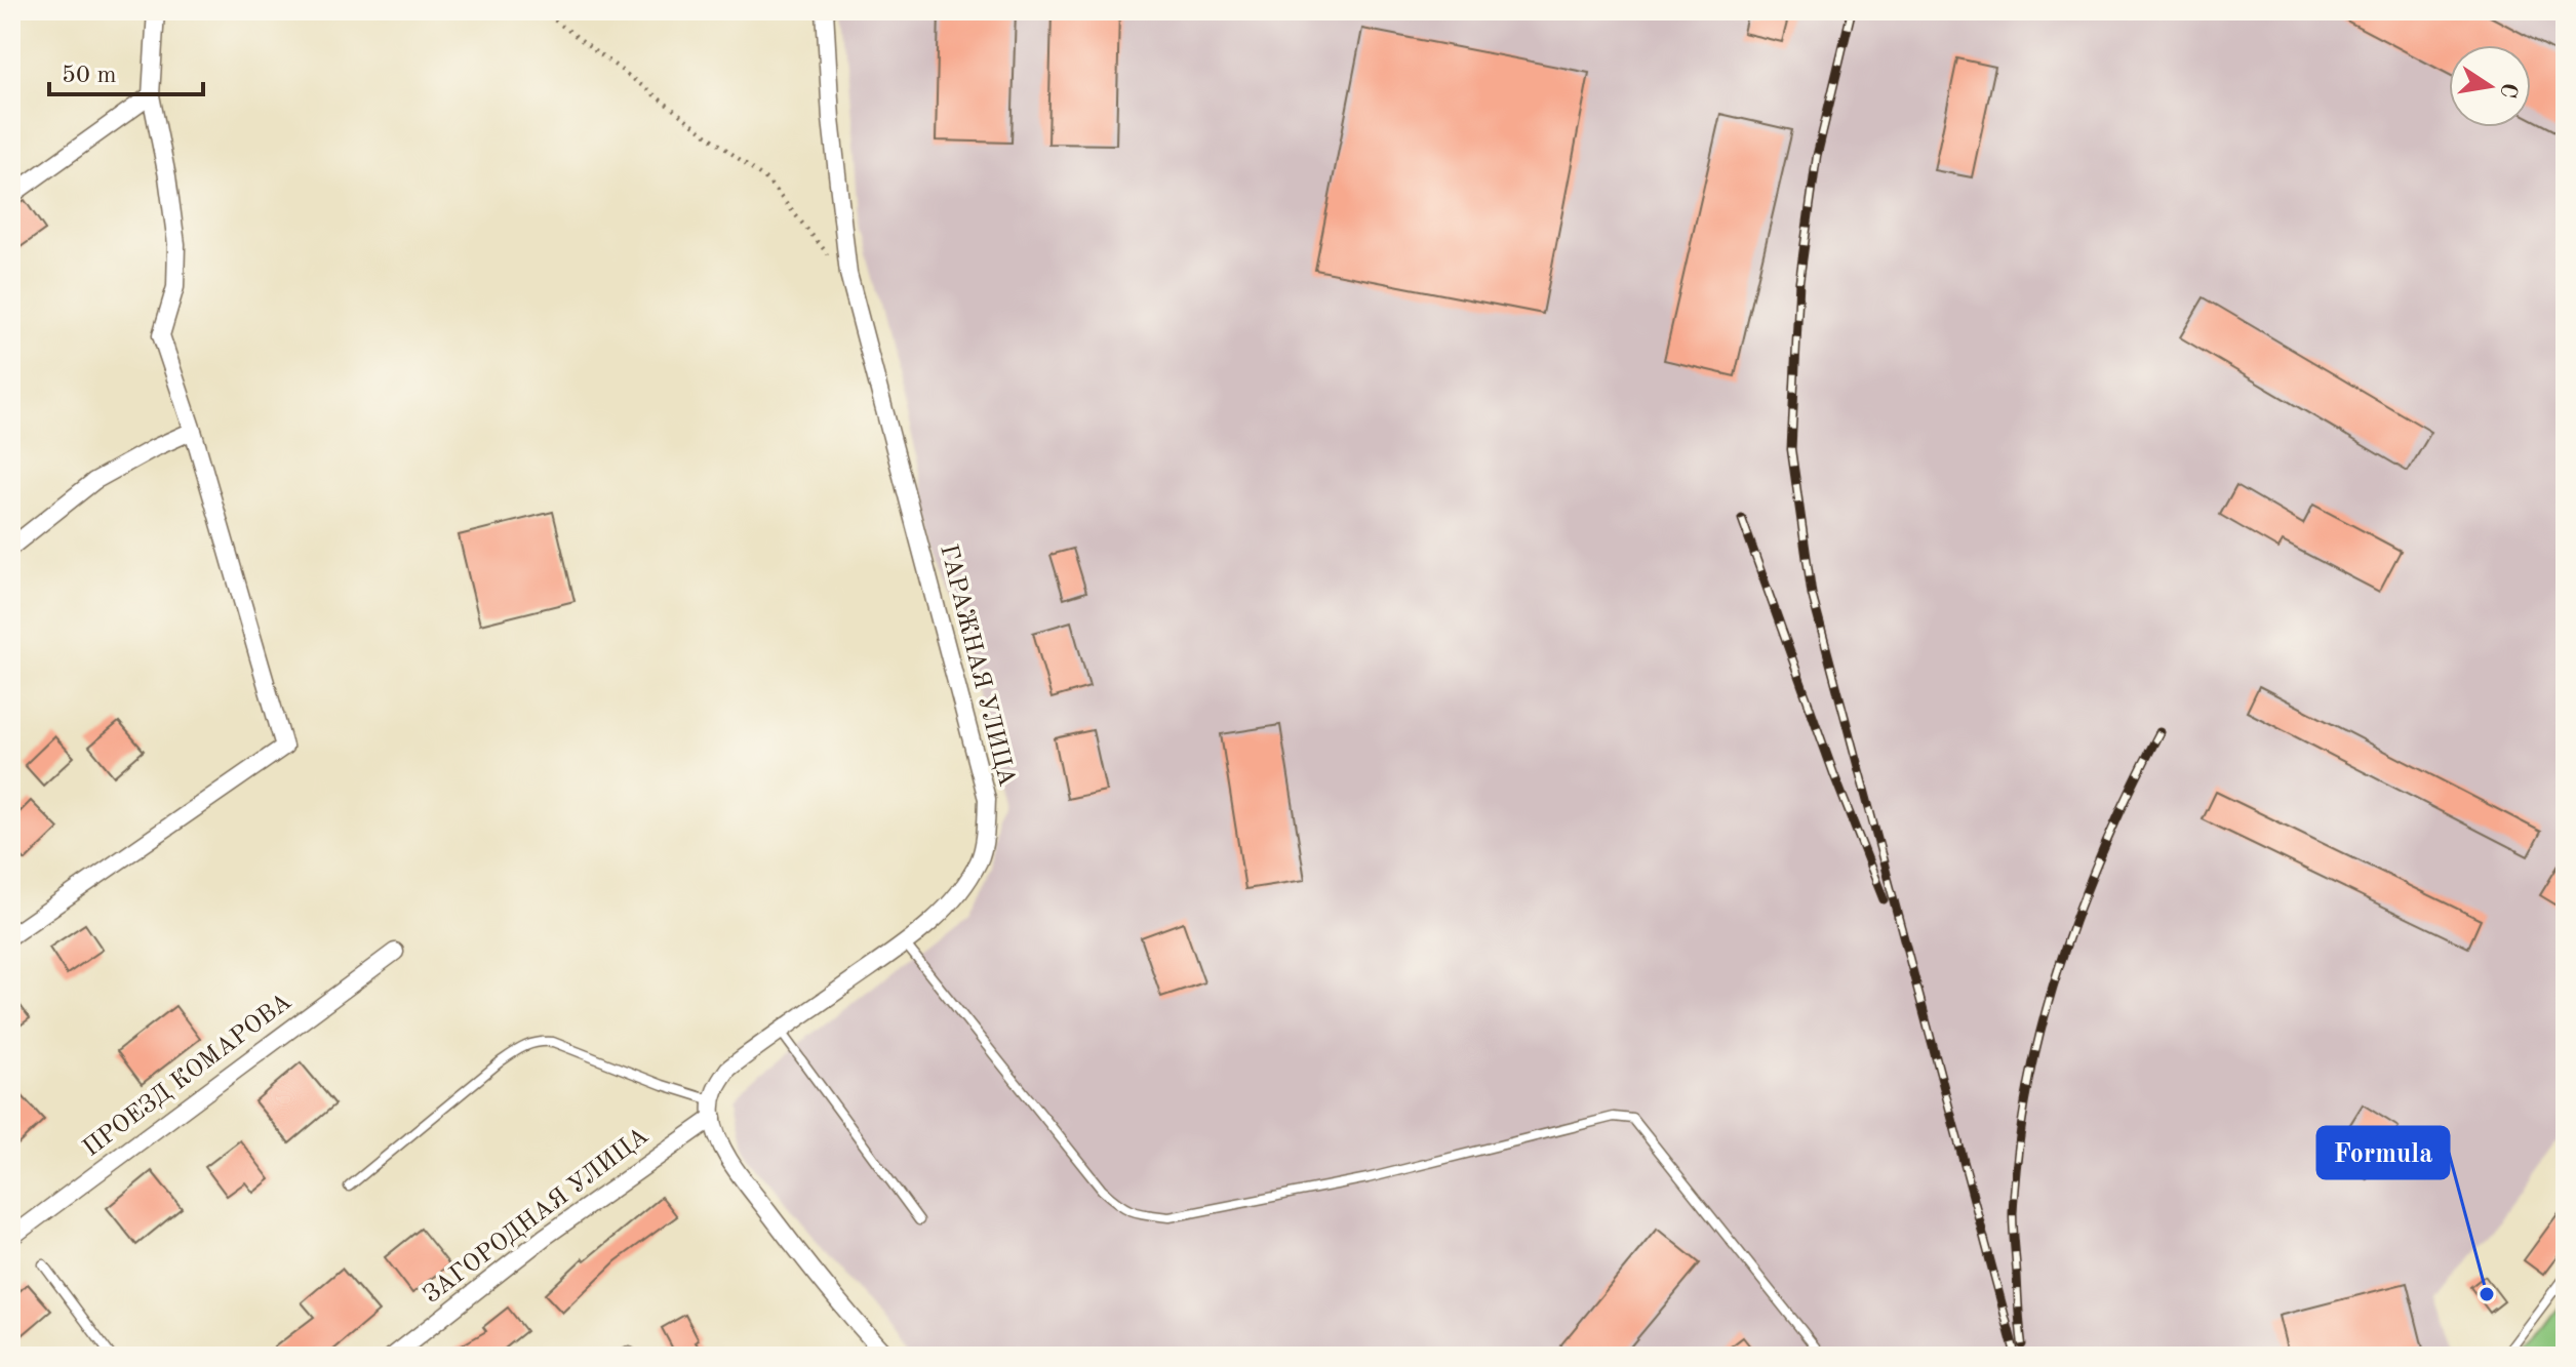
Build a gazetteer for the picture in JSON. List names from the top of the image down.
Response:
{
  "streets": {
    "street": ["ГАРАЖНАЯ УЛИЦА", "ПРОЕЗД КОМАРОВА", "ЗАГОРОДНАЯ УЛИЦА"]
  },
  "crossings": [
    ["ГАРАЖНАЯ УЛИЦА", "ЗАГОРОДНАЯ УЛИЦА"]
  ],
  "places": ["Formula"],
  "scale_bar": "50 m",
  "north": "right"
}
